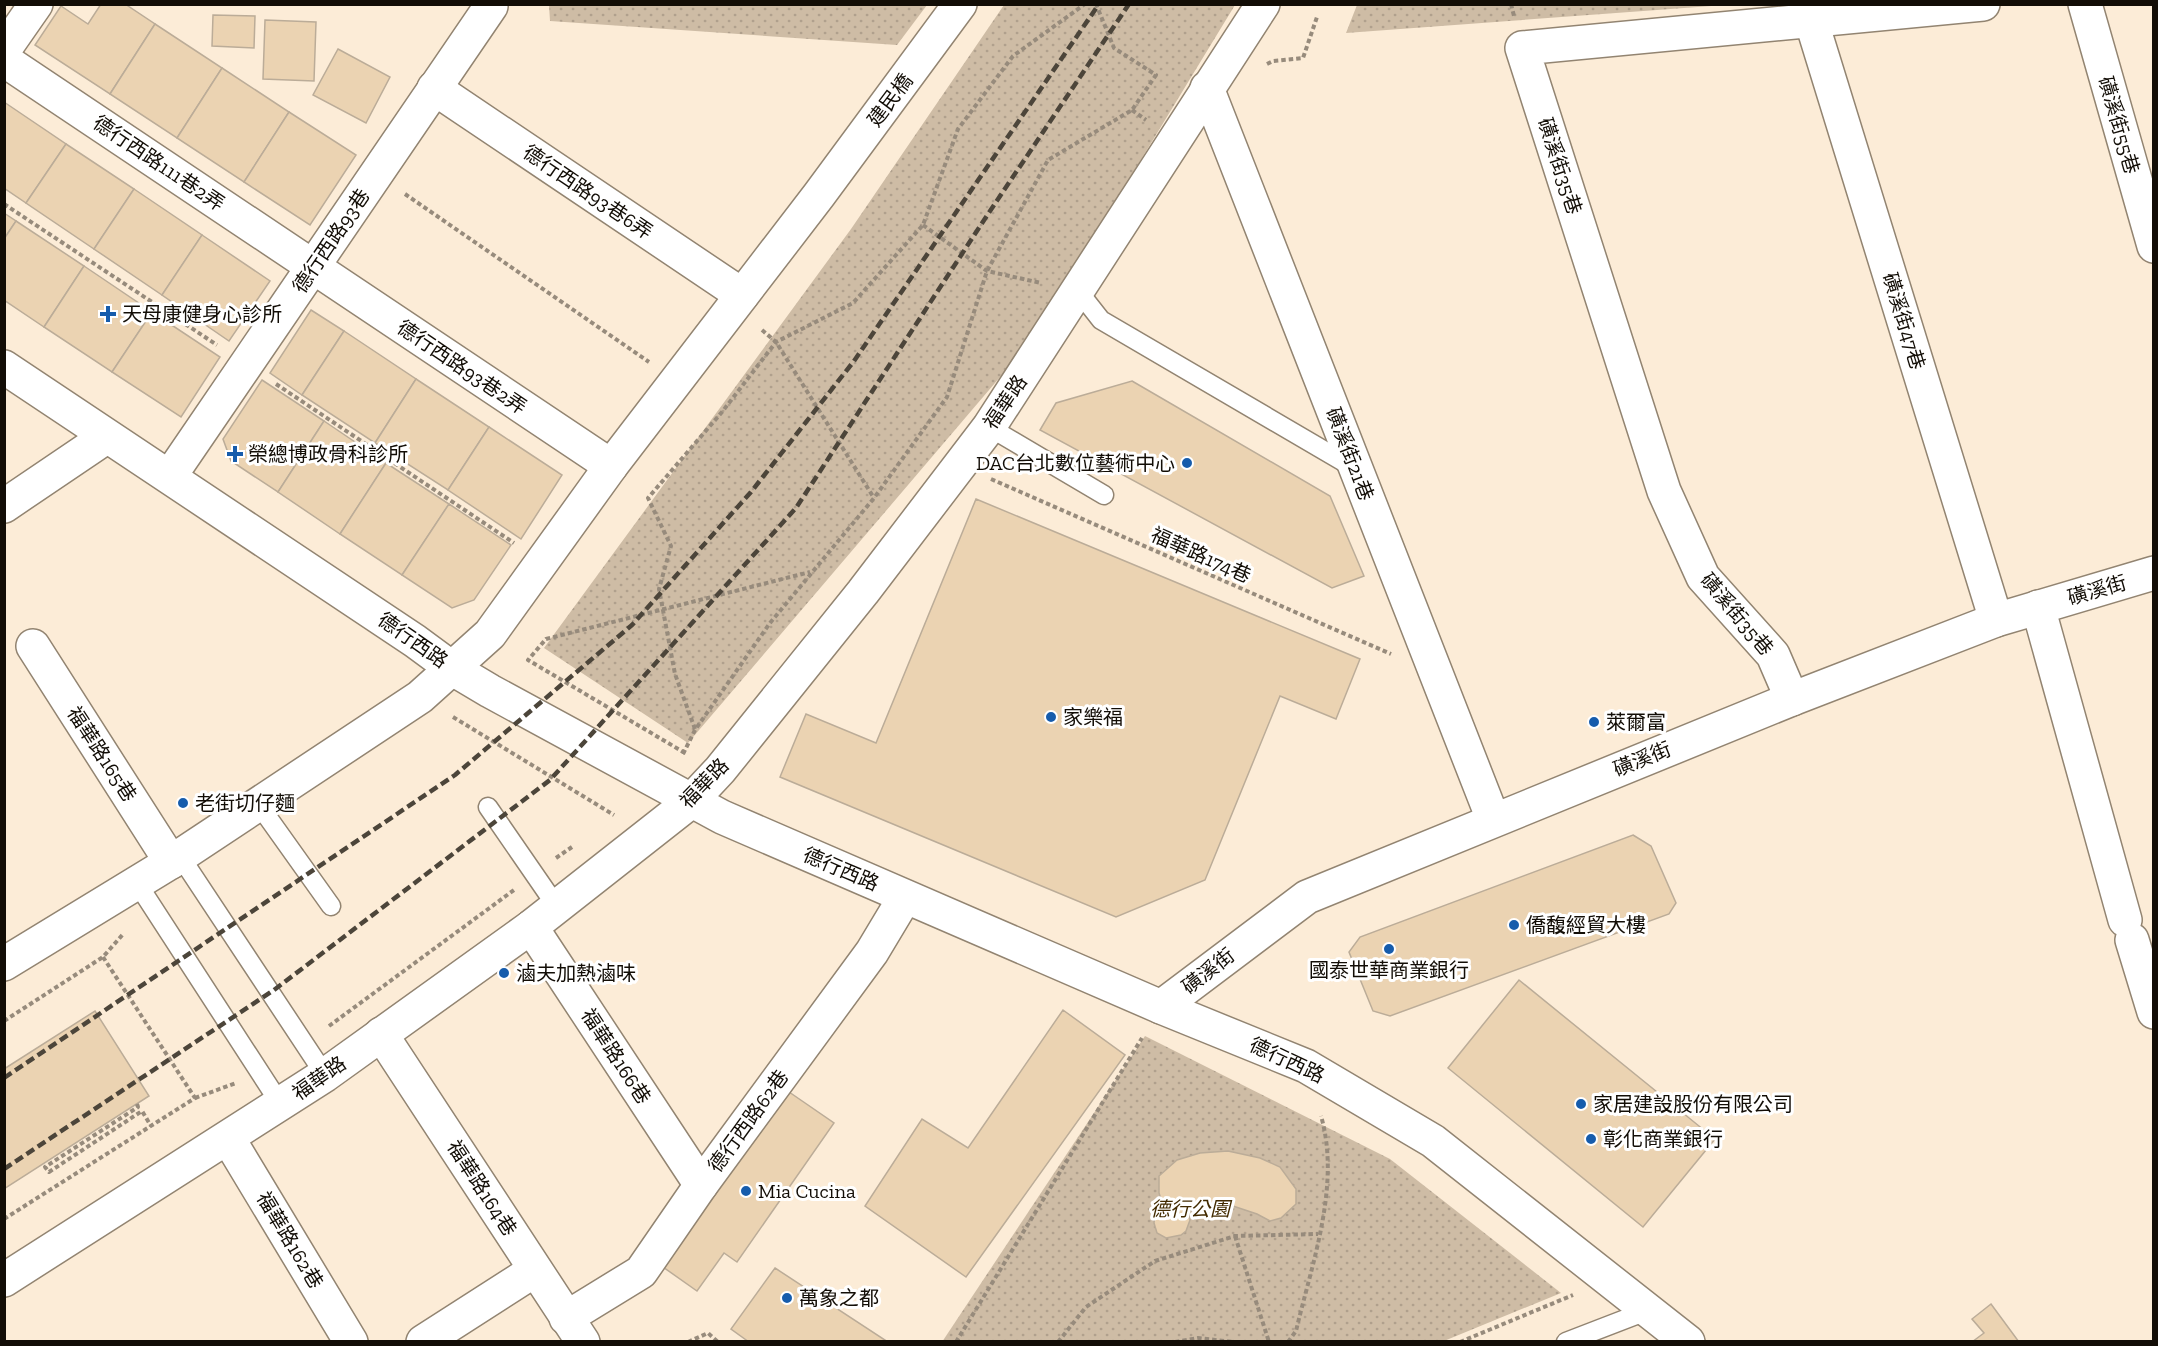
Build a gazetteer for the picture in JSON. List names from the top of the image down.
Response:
{
  "streets": {
    "street": [
      "建民橋",
      "磺溪街55巷",
      "德行西路111巷2弄",
      "磺溪街35巷",
      "德行西路93巷6弄",
      "德行西路93巷",
      "磺溪街47巷",
      "德行西路93巷2弄",
      "福華路",
      "磺溪街21巷",
      "磺溪街",
      "德行西路",
      "福華路165巷",
      "福華路166巷",
      "德行西路62巷",
      "福華路164巷",
      "福華路162巷"
    ],
    "path": ["福華路174巷"]
  },
  "crossings": [
    ["建民橋", "德行西路93巷6弄"],
    ["德行西路111巷2弄", "德行西路93巷"],
    ["德行西路111巷2弄", "德行西路93巷2弄"],
    ["磺溪街35巷", "磺溪街47巷"],
    ["磺溪街35巷", "磺溪街"],
    ["德行西路93巷6弄", "德行西路93巷"],
    ["德行西路93巷", "德行西路93巷2弄"],
    ["德行西路93巷", "德行西路"],
    ["磺溪街47巷", "磺溪街"],
    ["福華路", "磺溪街21巷"],
    ["福華路", "福華路174巷"],
    ["福華路", "德行西路"],
    ["福華路", "福華路166巷"],
    ["福華路", "福華路164巷"],
    ["福華路", "福華路162巷"],
    ["磺溪街21巷", "福華路174巷"],
    ["磺溪街21巷", "磺溪街"],
    ["磺溪街", "德行西路"],
    ["德行西路", "德行西路62巷"],
    ["福華路166巷", "德行西路62巷"],
    ["德行西路62巷", "福華路164巷"]
  ],
  "parks": ["德行公園"],
  "places": {
    "health": ["天母康健身心診所", "榮總博政骨科診所"],
    "other": [
      "DAC台北數位藝術中心",
      "家樂福",
      "萊爾富",
      "老街切仔麵",
      "僑馥經貿大樓",
      "國泰世華商業銀行",
      "滷夫加熱滷味",
      "家居建設股份有限公司",
      "彰化商業銀行",
      "Mia Cucina",
      "萬象之都"
    ]
  }
}
